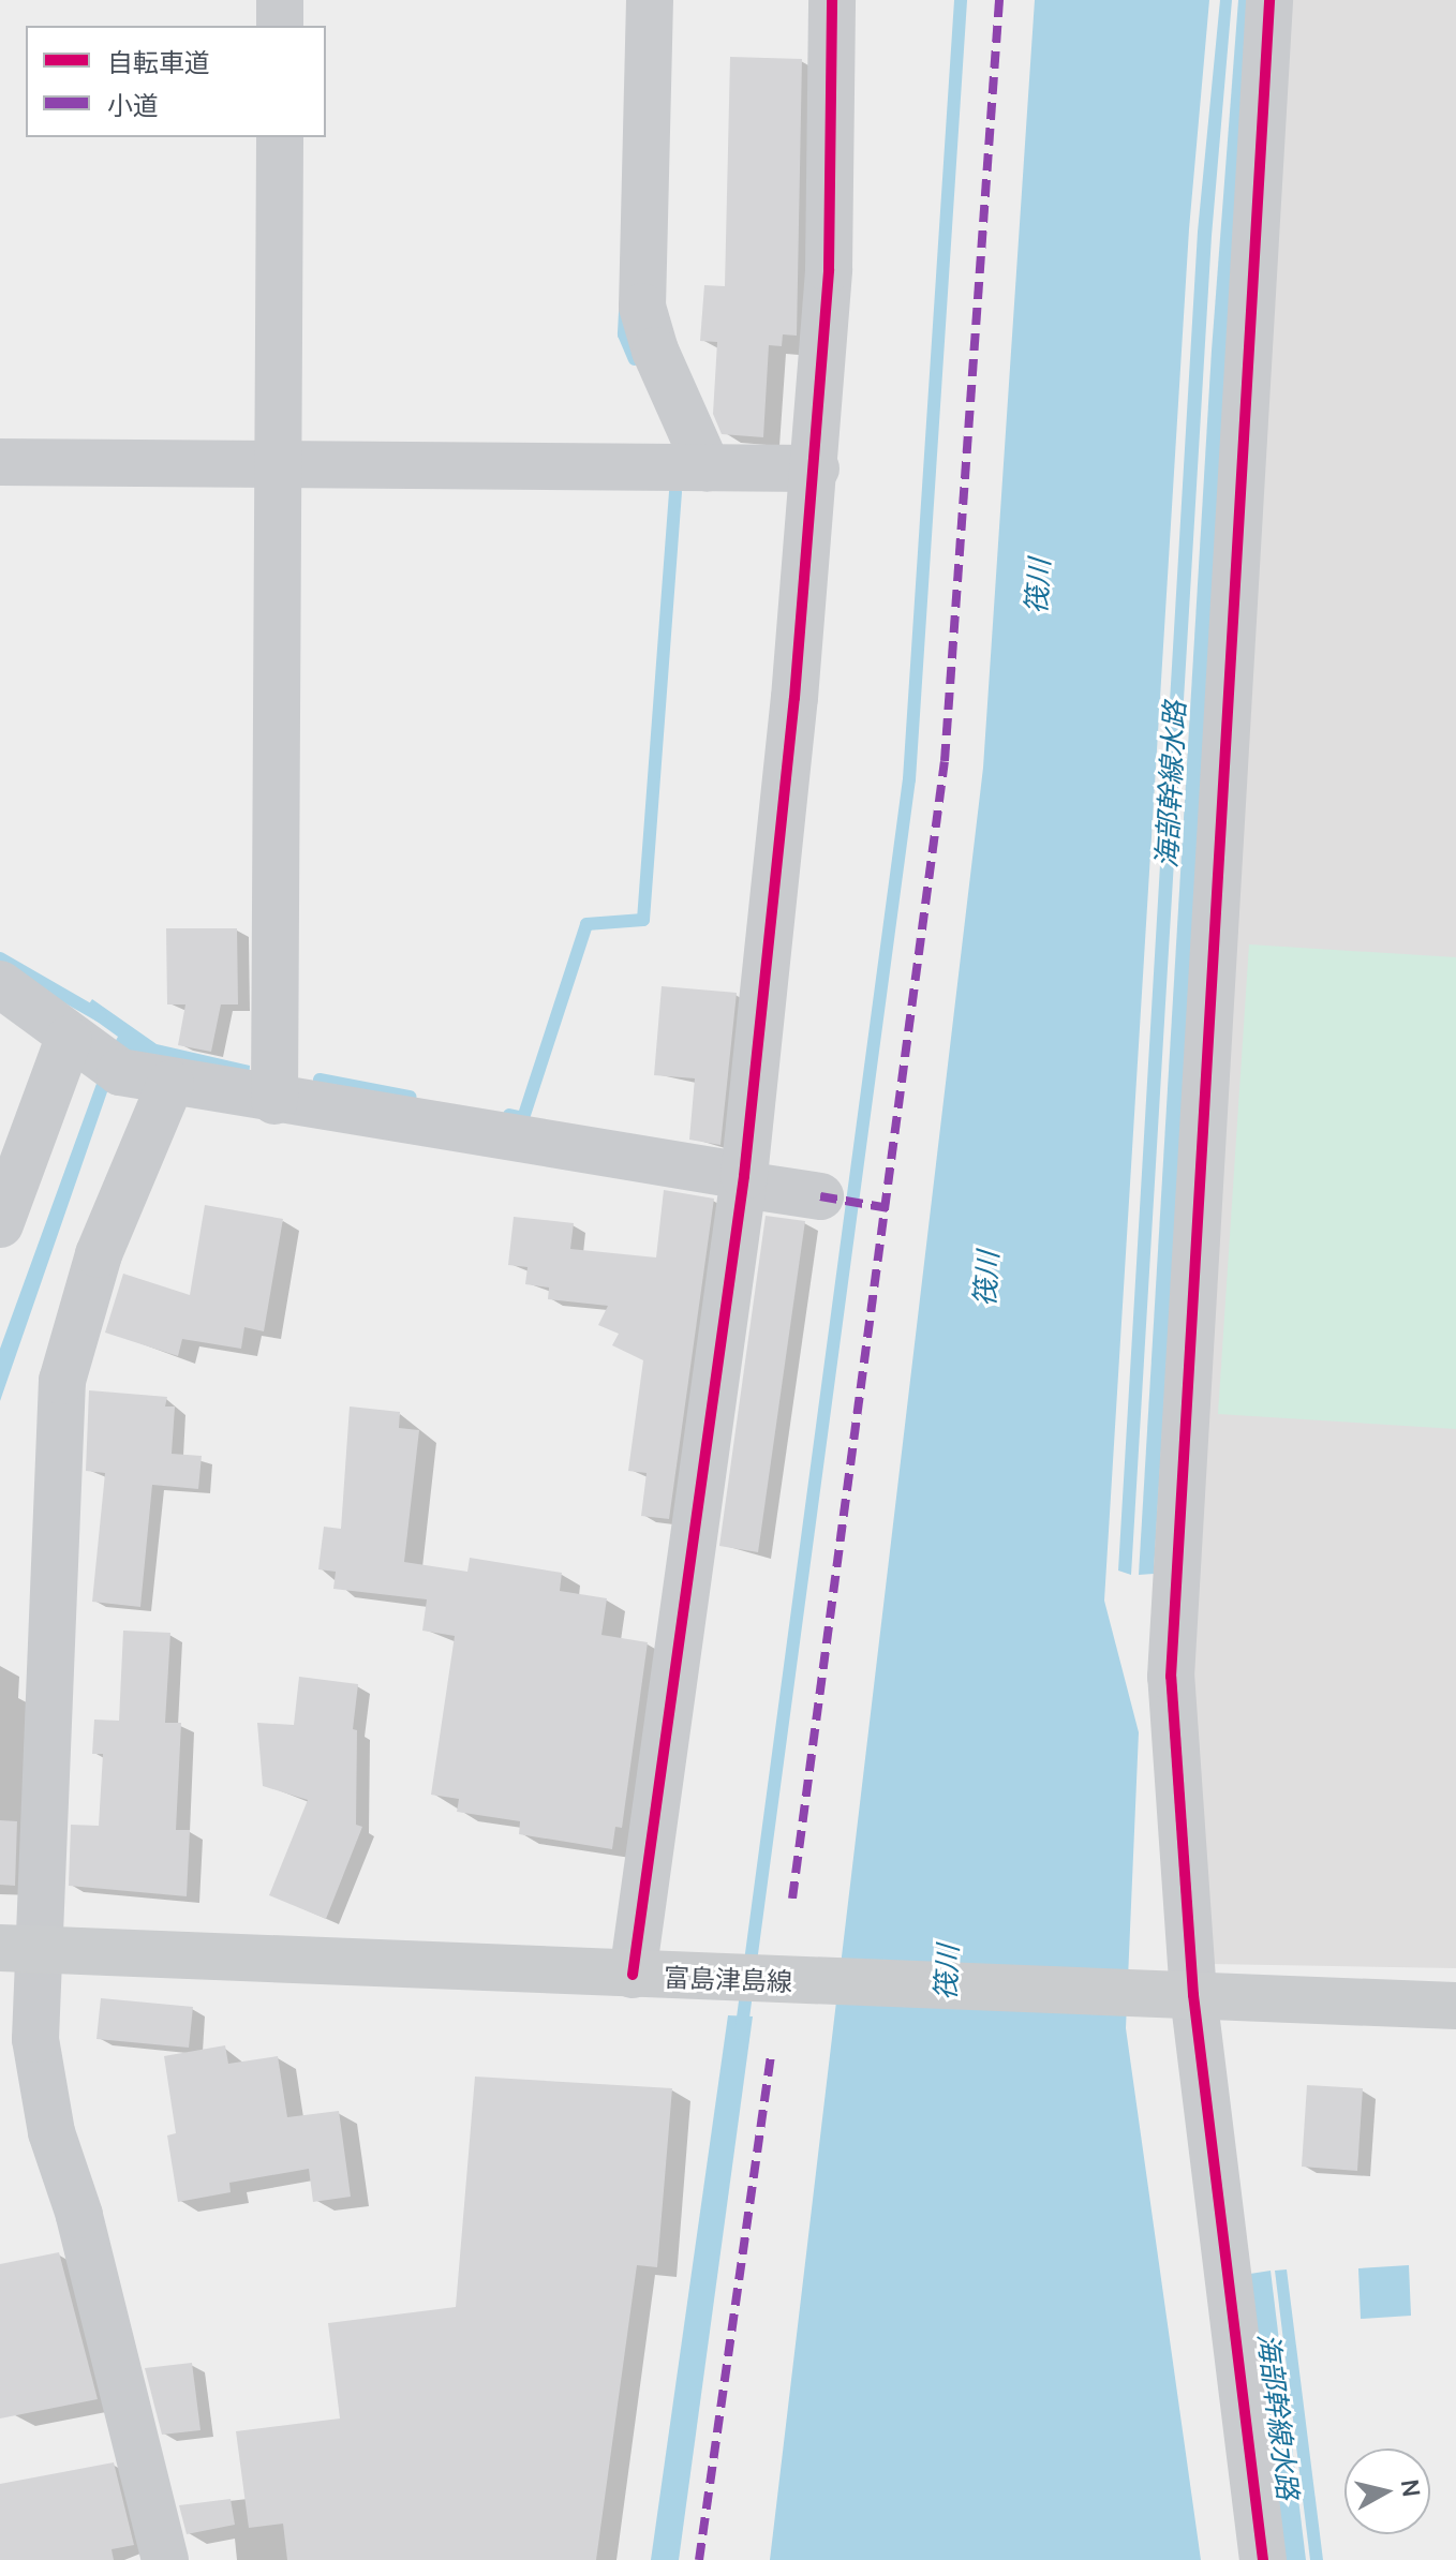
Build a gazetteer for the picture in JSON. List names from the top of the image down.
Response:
{
  "streets": {
    "main road": ["富島津島線"]
  },
  "water": ["筏川", "海部幹線水路"],
  "legend": ["自転車道", "小道"],
  "north": "right"
}
